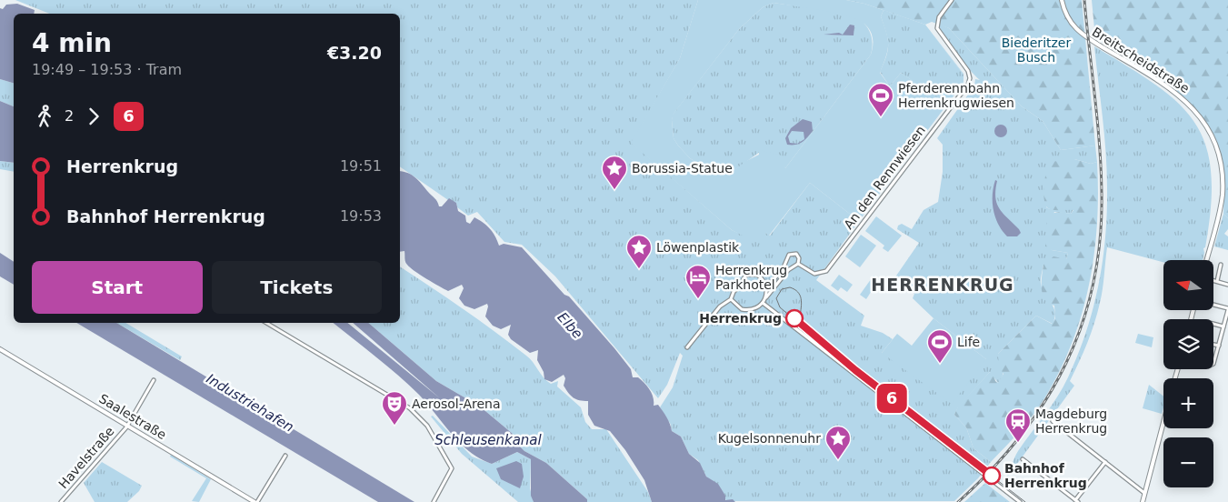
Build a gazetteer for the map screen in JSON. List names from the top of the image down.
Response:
{
  "streets": {
    "street": [
      "Breitscheidstraße",
      "An den Rennwiesen",
      "Saalestraße",
      "Havelstraße"
    ]
  },
  "crossings": [
    ["Saalestraße", "Havelstraße"]
  ],
  "districts": ["HERRENKRUG"],
  "water": ["Elbe", "Industriehafen", "Schleusenkanal"],
  "parks": ["Biederitzer Busch"],
  "places": {
    "sports": ["Pferderennbahn Herrenkrugwiesen", "Life"],
    "place": ["Borussia-Statue", "Löwenplastik", "Kugelsonnenuhr"],
    "hotel": ["Herrenkrug Parkhotel"],
    "other": ["Herrenkrug", "Bahnhof Herrenkrug"],
    "theatre": ["Aerosol-Arena"],
    "station": ["Magdeburg Herrenkrug"]
  },
  "lines": ["tram line 6"],
  "north": "left",
  "page": {
    "on_map": "6",
    "heading": ["4 min", "19:49 – 19:53 · Tram", "€3.20"],
    "legs": ["2", "6"],
    "list": [
      {
        "name": "Herrenkrug",
        "value": "19:51"
      },
      {
        "name": "Bahnhof Herrenkrug",
        "value": "19:53"
      }
    ],
    "buttons": ["Start", "Tickets"],
    "map_buttons": ["+", "−"]
  }
}
